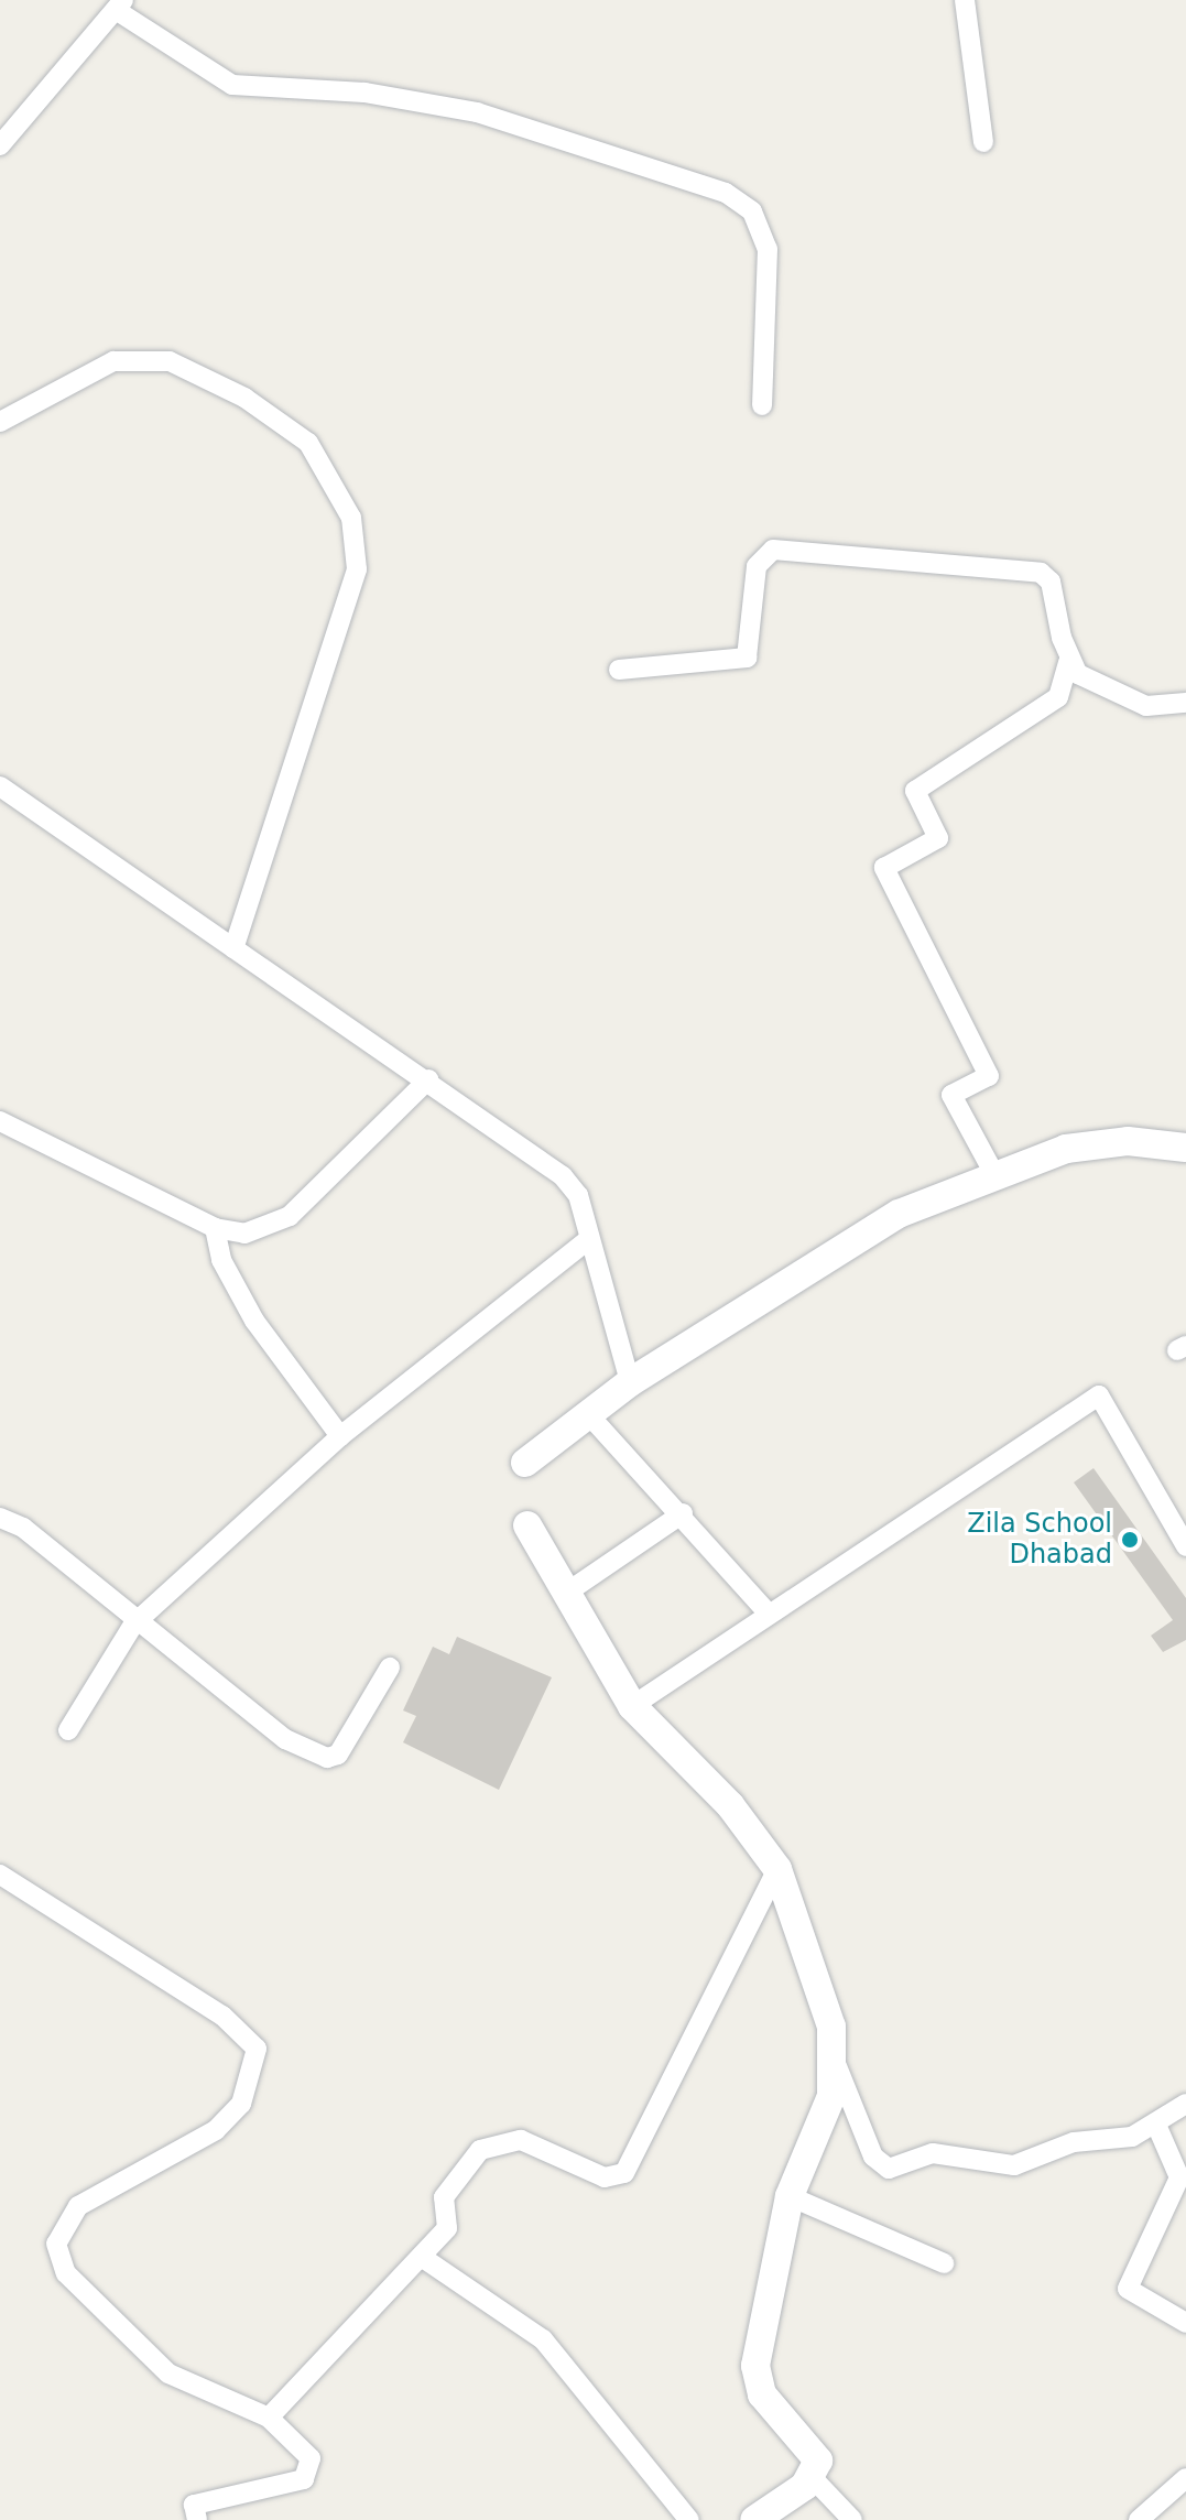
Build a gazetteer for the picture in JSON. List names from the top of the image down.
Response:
{
  "places": ["Zila School Dhabad"]
}
